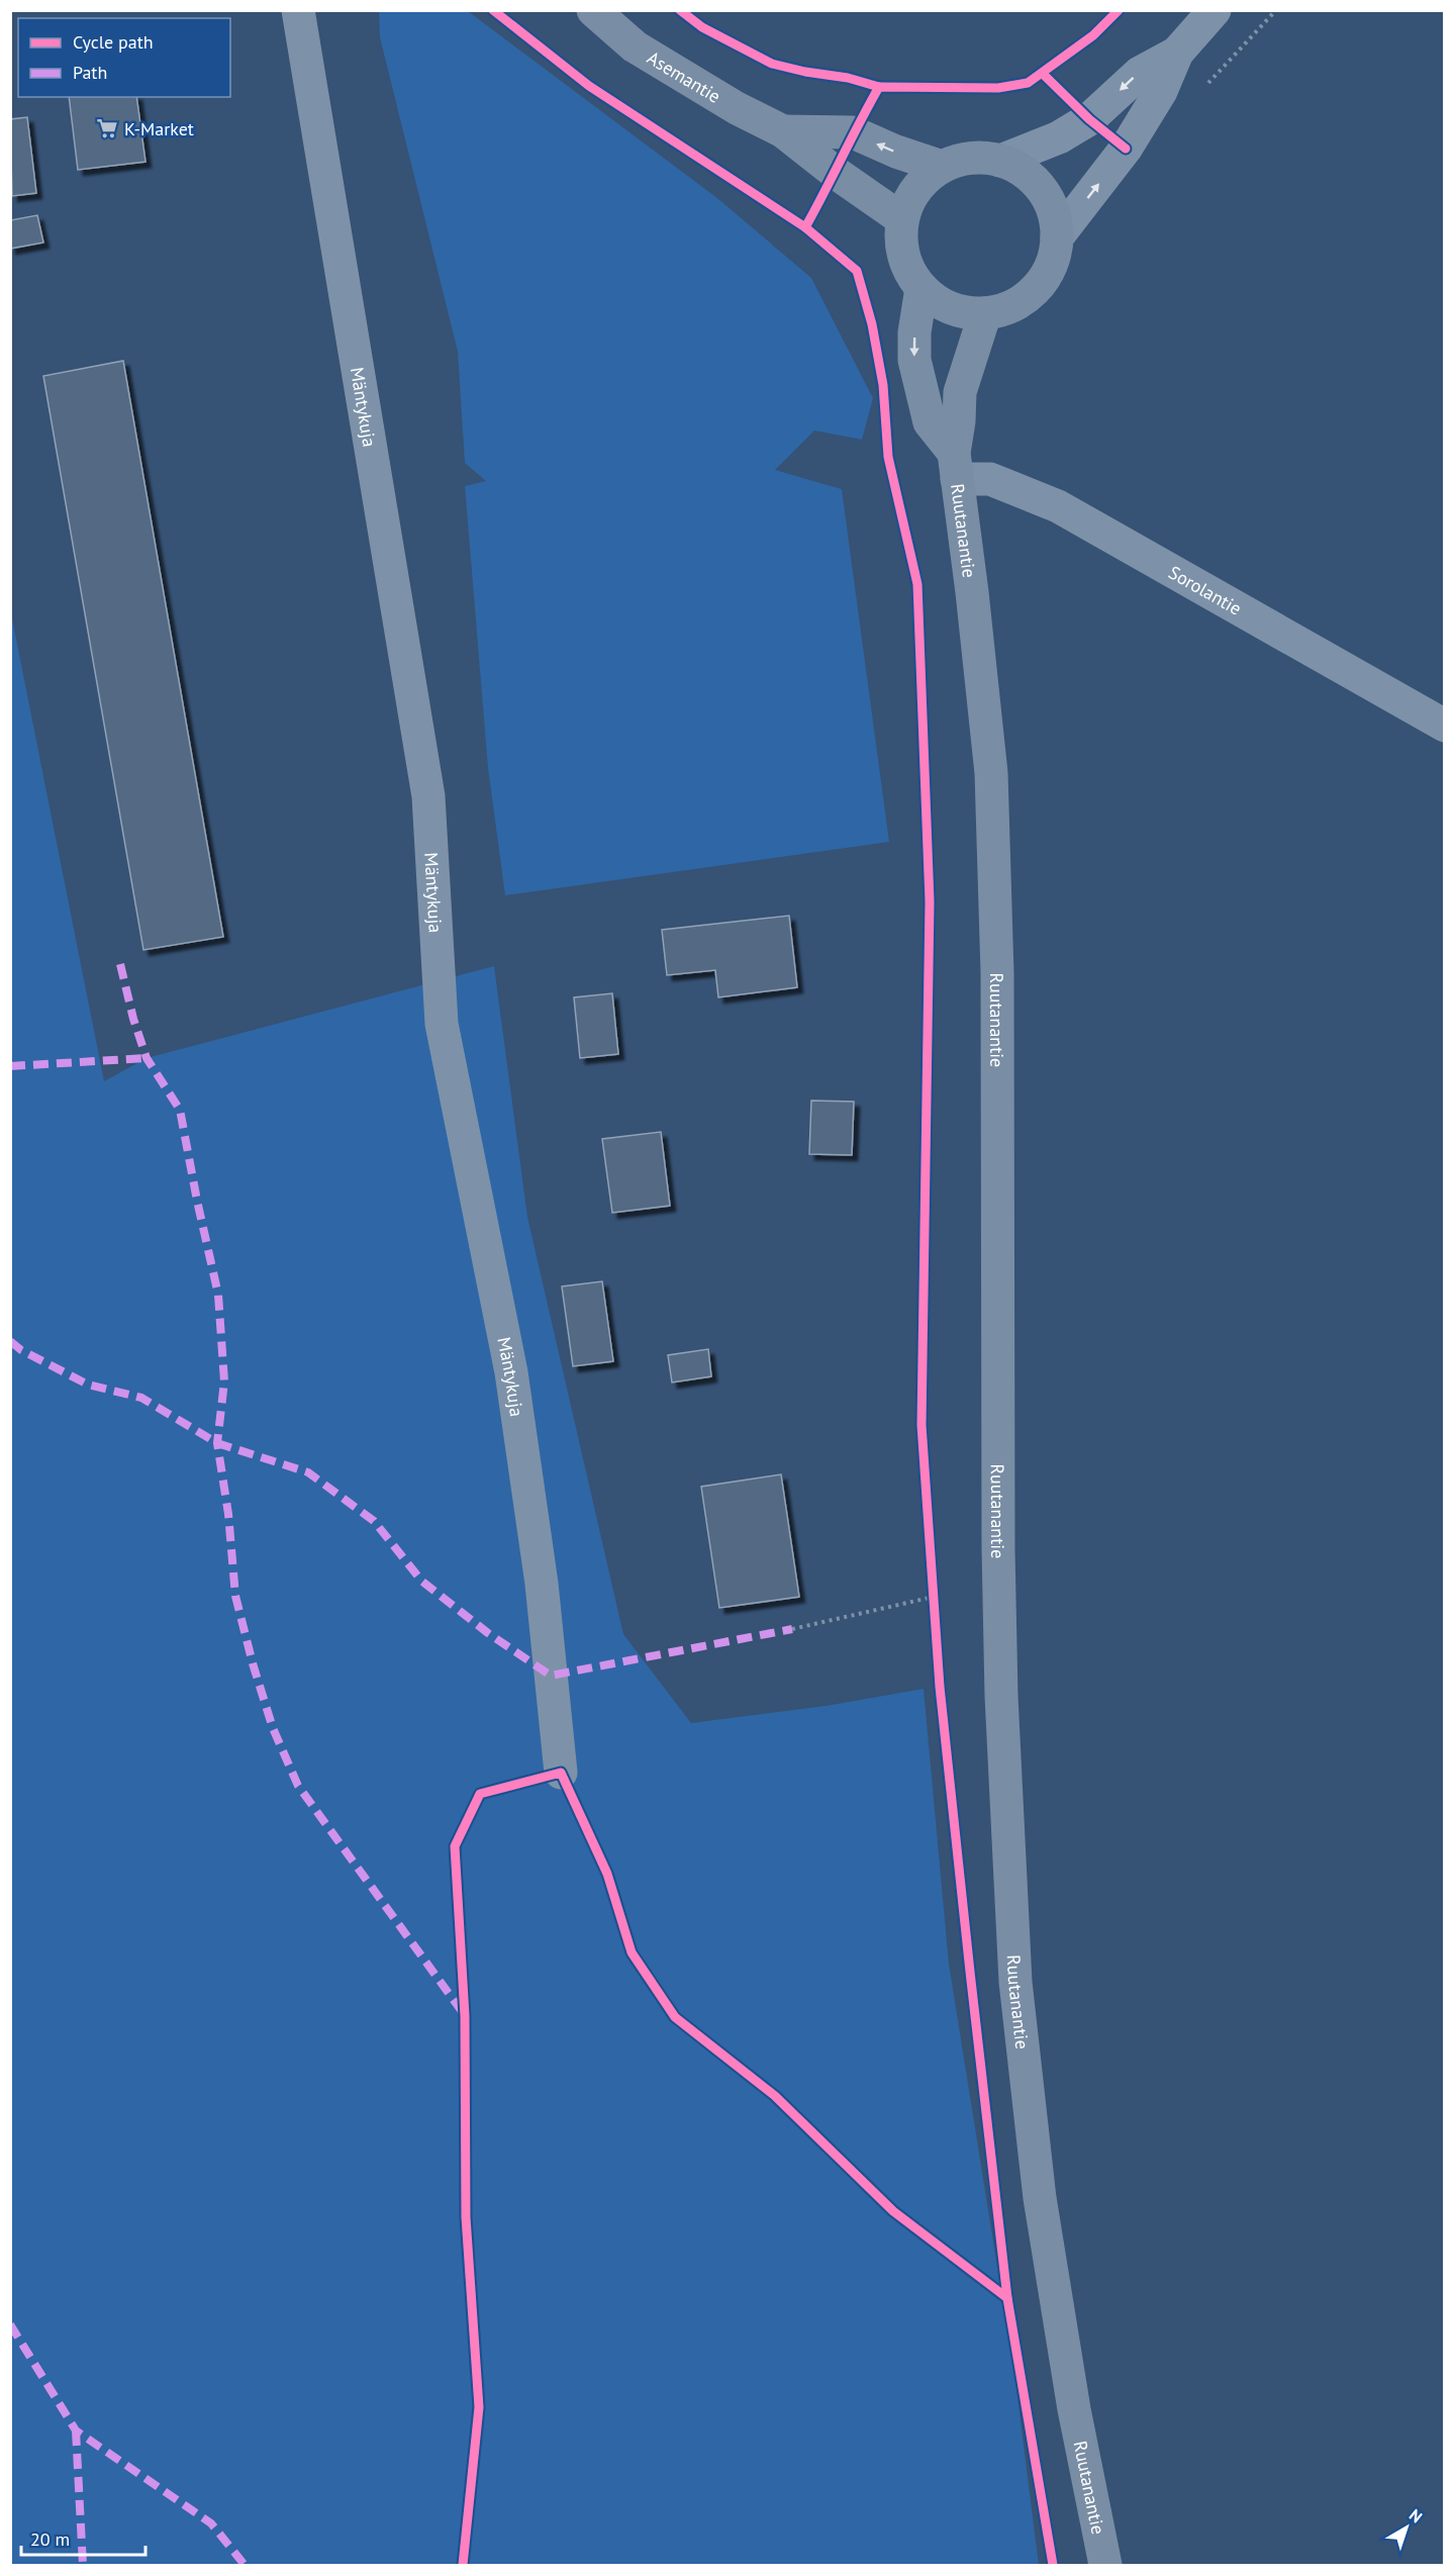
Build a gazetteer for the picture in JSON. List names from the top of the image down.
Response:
{
  "streets": {
    "main road": ["Asemantie", "Ruutanantie"],
    "street": ["Mäntykuja", "Sorolantie"]
  },
  "crossings": [
    ["Asemantie", "Ruutanantie"],
    ["Ruutanantie", "Sorolantie"]
  ],
  "places": {
    "supermarket": ["K-Market"]
  },
  "legend": ["Cycle path", "Path"],
  "scale_bar": "20 m",
  "north": "top right"
}
